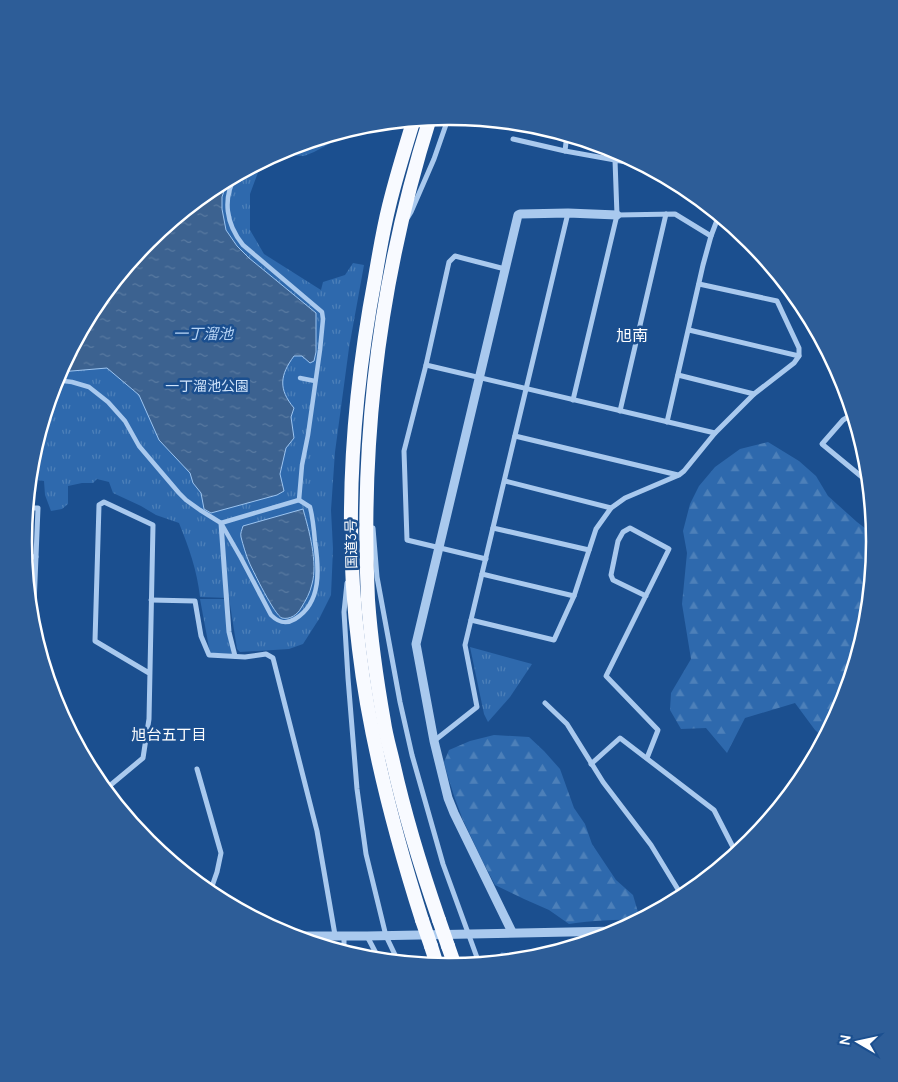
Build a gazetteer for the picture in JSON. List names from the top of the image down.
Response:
{
  "streets": {
    "highway": ["国道3号"]
  },
  "districts": ["旭南", "旭台五丁目"],
  "water": ["一丁溜池"],
  "parks": ["一丁溜池公園"],
  "north": "left"
}
